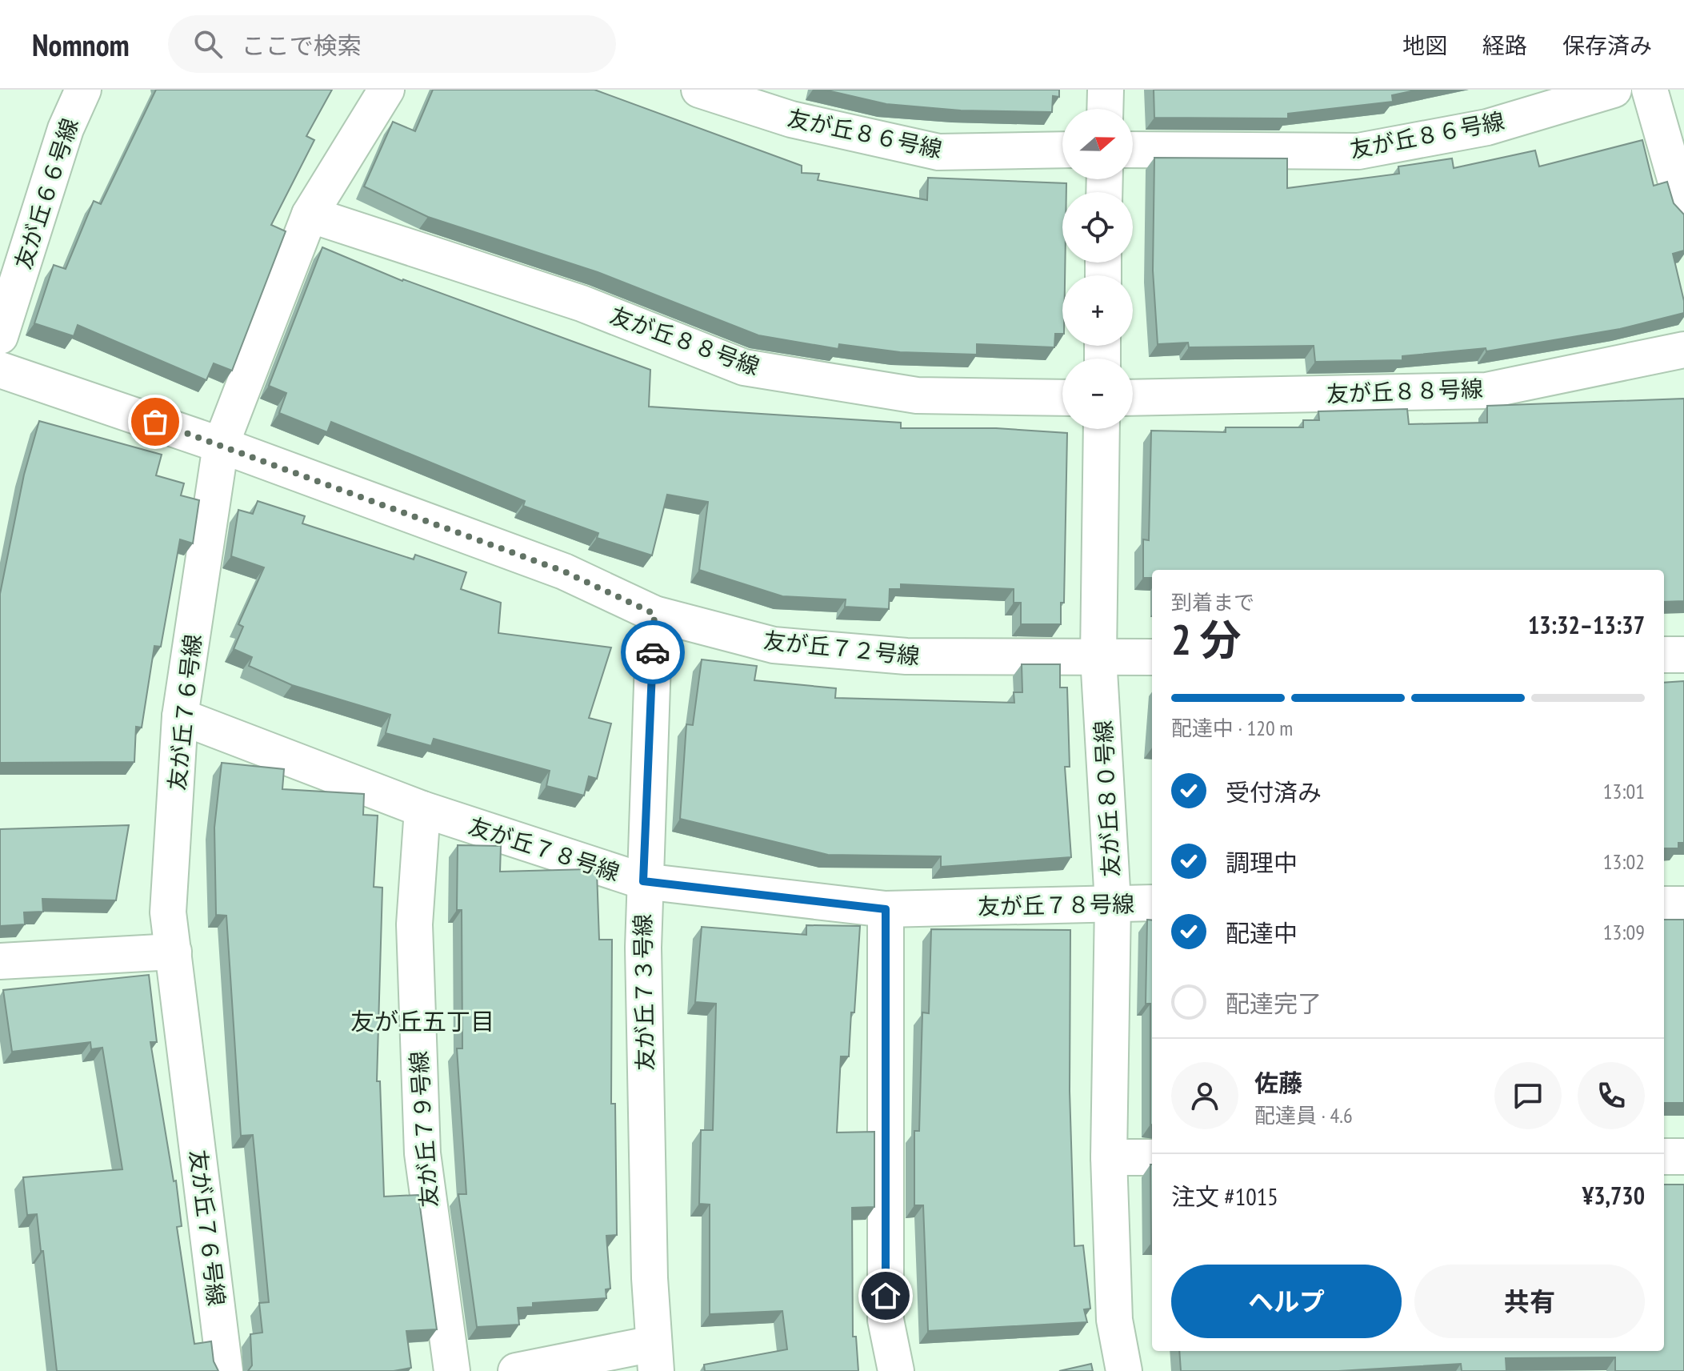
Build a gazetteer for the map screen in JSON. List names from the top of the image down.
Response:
{
  "streets": {
    "street": [
      "友が丘８６号線",
      "友が丘６６号線",
      "友が丘８８号線",
      "友が丘７２号線",
      "友が丘７６号線",
      "友が丘８０号線",
      "友が丘７８号線",
      "友が丘７３号線",
      "友が丘７９号線"
    ]
  },
  "crossings": [
    ["友が丘８８号線", "友が丘７６号線"],
    ["友が丘７２号線", "友が丘７６号線"],
    ["友が丘７２号線", "友が丘８０号線"],
    ["友が丘７２号線", "友が丘７３号線"],
    ["友が丘７６号線", "友が丘７８号線"],
    ["友が丘８０号線", "友が丘７８号線"],
    ["友が丘７８号線", "友が丘７３号線"],
    ["友が丘７８号線", "友が丘７９号線"]
  ],
  "districts": ["友が丘五丁目"],
  "north": "right",
  "page": {
    "header": "Nomnom",
    "search": "ここで検索",
    "nav": ["地図", "経路", "保存済み"],
    "map_buttons": ["+", "−"],
    "heading": ["2 分", "到着まで", "13:32–13:37"],
    "panel": [
      "佐藤",
      "配達員 · 4.6",
      "注文 #1015",
      "¥3,730"
    ],
    "bar": "配達中 · 120 m",
    "list": [
      ["受付済み", "13:01"],
      ["調理中", "13:02"],
      ["配達中", "13:09"],
      "配達完了"
    ],
    "buttons": ["ヘルプ", "共有"]
  }
}
